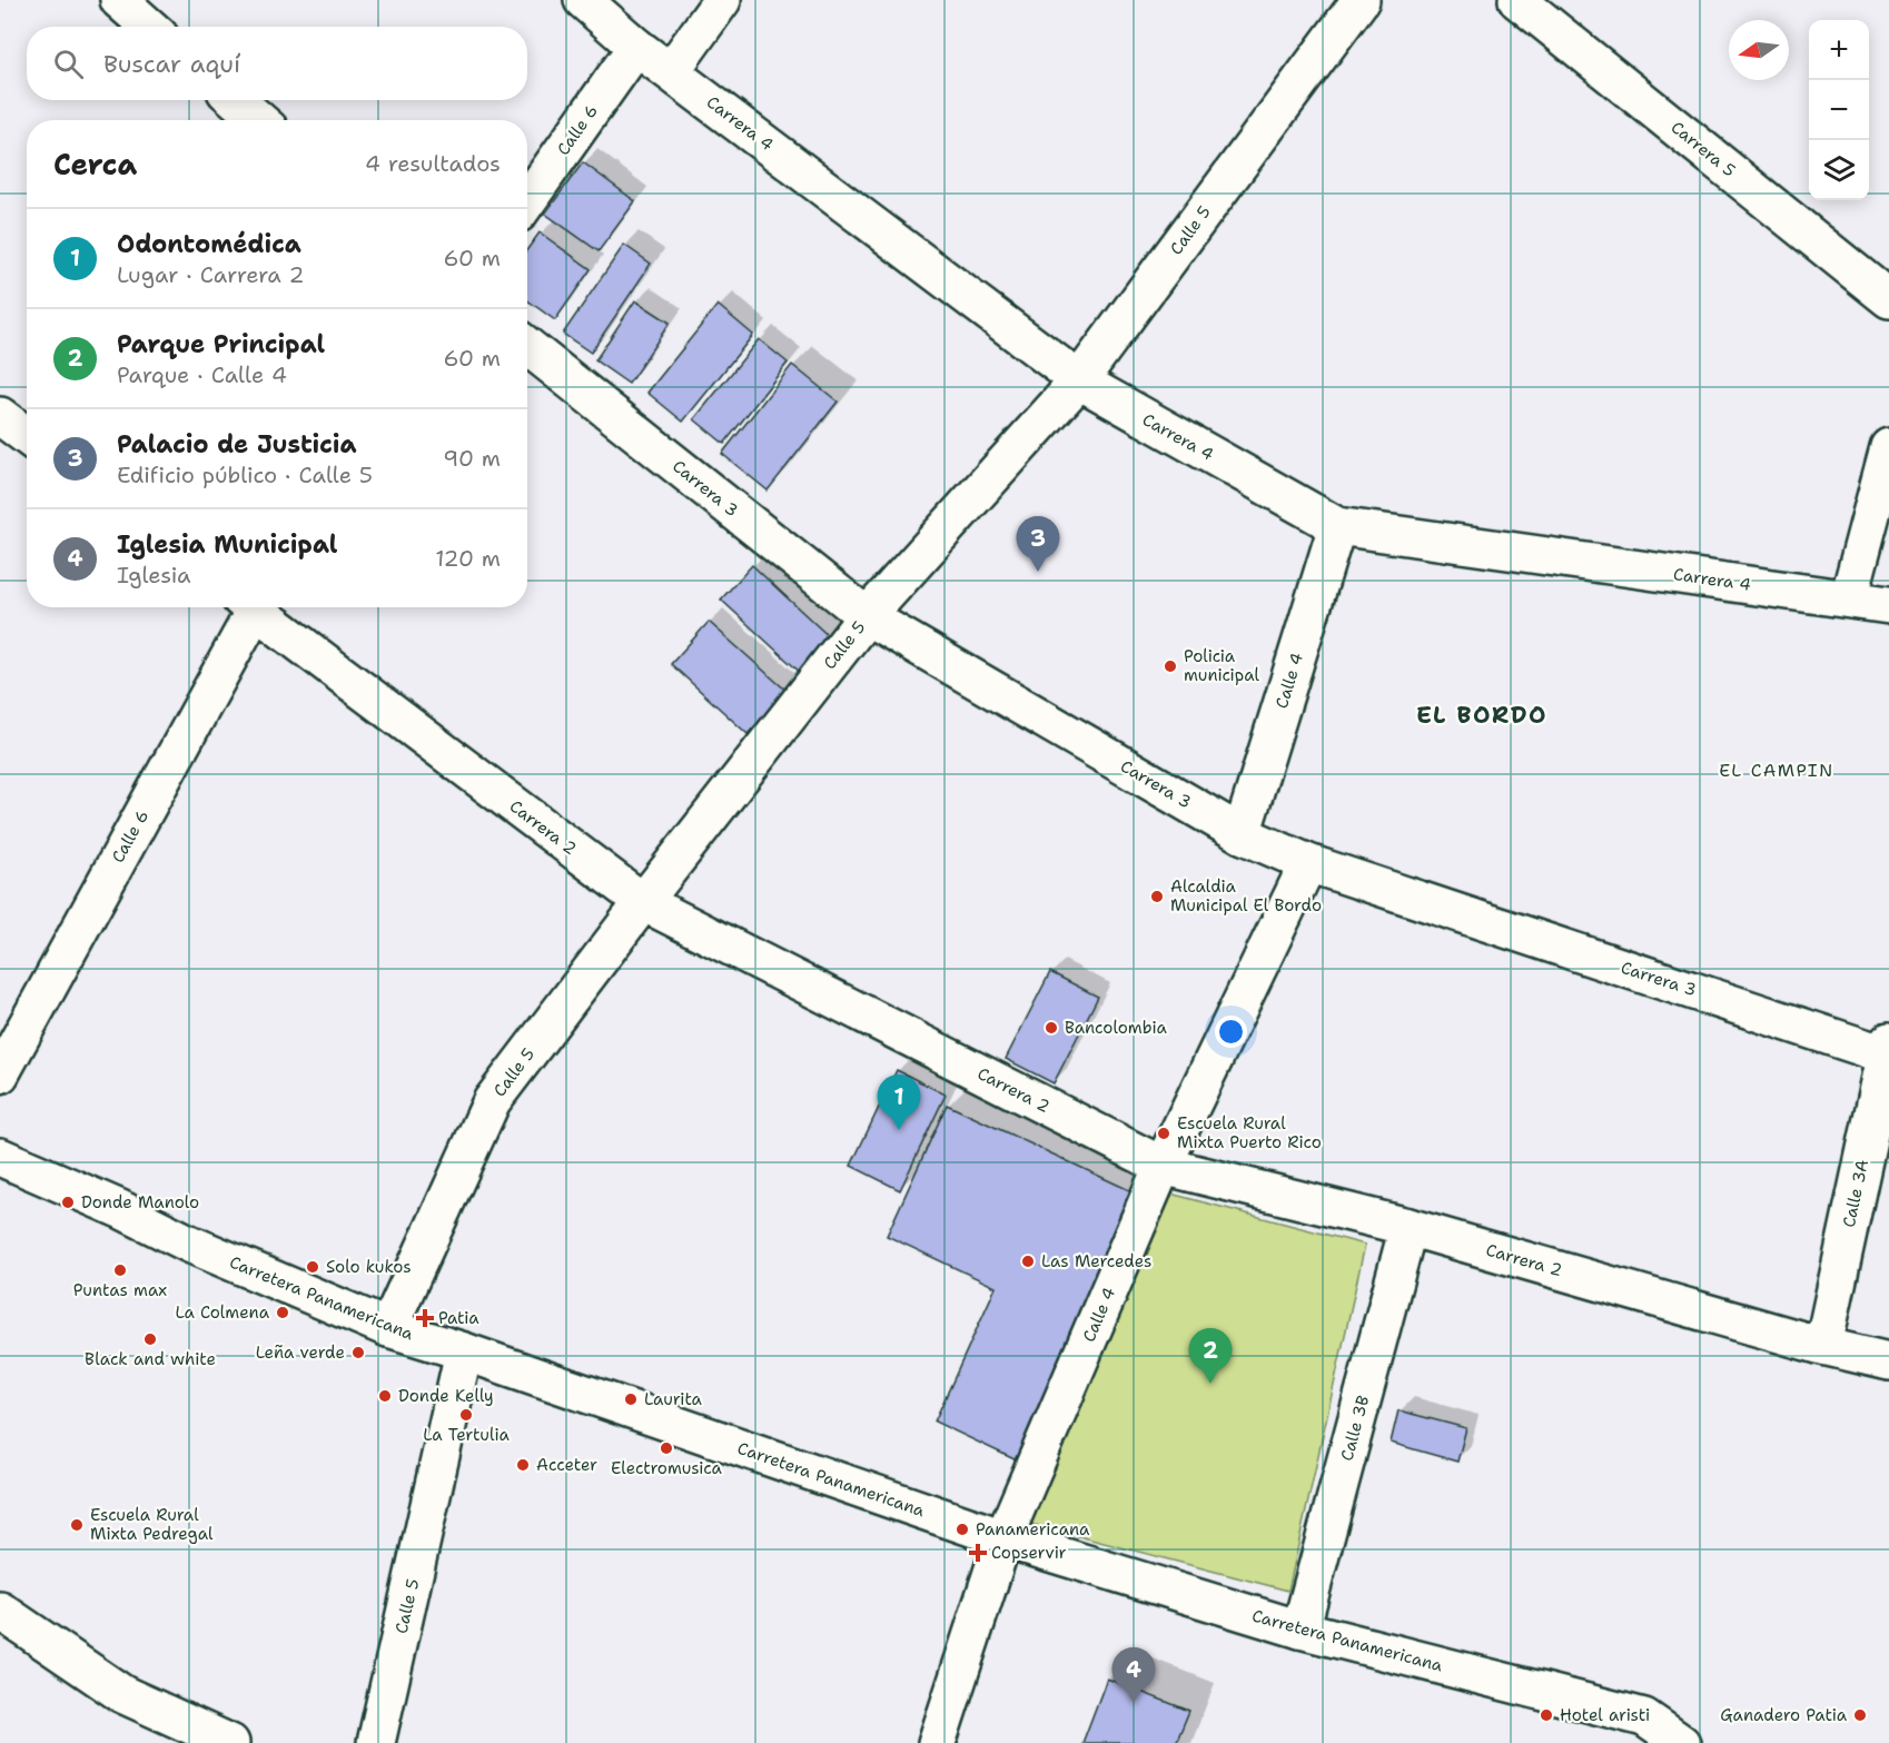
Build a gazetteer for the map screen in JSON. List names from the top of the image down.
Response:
{
  "streets": {
    "main road": [
      "Carrera 4",
      "Calle 6",
      "Carrera 5",
      "Calle 5",
      "Carrera 3",
      "Calle 4",
      "Carrera 2",
      "Calle 3A",
      "Carretera Panamericana",
      "Calle 3B"
    ]
  },
  "crossings": [
    ["Carrera 4", "Calle 6"],
    ["Carrera 4", "Calle 5"],
    ["Carrera 4", "Calle 4"],
    ["Calle 5", "Carrera 3"],
    ["Calle 5", "Carrera 2"],
    ["Calle 5", "Carretera Panamericana"],
    ["Carrera 3", "Calle 4"],
    ["Carrera 3", "Calle 3A"],
    ["Calle 4", "Carrera 2"],
    ["Calle 4", "Carretera Panamericana"],
    ["Carrera 2", "Calle 3A"],
    ["Carrera 2", "Calle 3B"],
    ["Carretera Panamericana", "Calle 3B"]
  ],
  "districts": ["EL BORDO", "EL CAMPIN"],
  "places": {
    "other": [
      "Policia municipal",
      "Alcaldia Municipal El Bordo",
      "Bancolombia",
      "Escuela Rural Mixta Puerto Rico",
      "Donde Manolo",
      "Las Mercedes",
      "Solo kukos",
      "Puntas max",
      "La Colmena",
      "Black and white",
      "Leña verde",
      "Donde Kelly",
      "Laurita",
      "La Tertulia",
      "Electromusica",
      "Acceter",
      "Escuela Rural Mixta Pedregal",
      "Panamericana",
      "Hotel aristi",
      "Ganadero Patia"
    ],
    "health": ["Patia", "Copservir"]
  },
  "north": "left",
  "page": {
    "map_buttons": ["+", "−"],
    "search": "Buscar aquí",
    "heading": ["Cerca", "4 resultados"],
    "list": [
      {
        "mark": "1",
        "name": "Odontomédica",
        "note": "Lugar · Carrera 2",
        "value": "60 m"
      },
      {
        "mark": "2",
        "name": "Parque Principal",
        "note": "Parque · Calle 4",
        "value": "60 m"
      },
      {
        "mark": "3",
        "name": "Palacio de Justicia",
        "note": "Edificio público · Calle 5",
        "value": "90 m"
      },
      {
        "mark": "4",
        "name": "Iglesia Municipal",
        "note": "Iglesia",
        "value": "120 m"
      }
    ],
    "pins": [
      "3",
      "1",
      "2",
      "4"
    ]
  }
}
